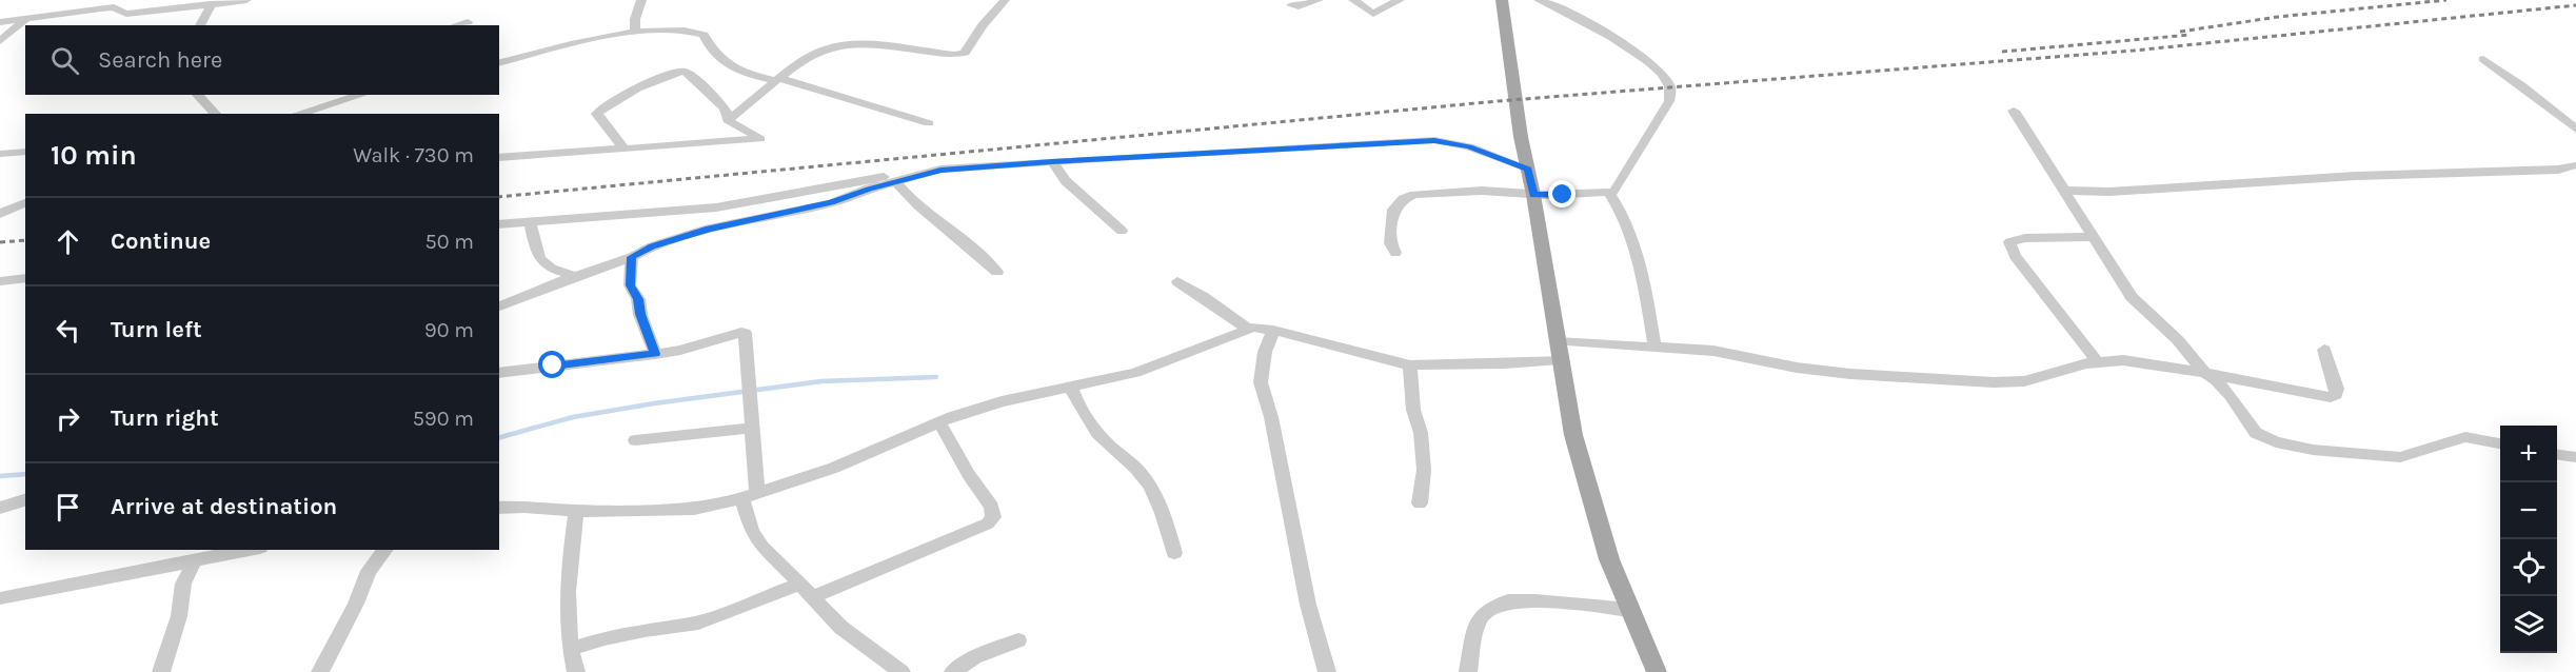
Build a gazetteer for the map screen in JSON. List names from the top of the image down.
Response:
{
  "page": {
    "search": "Search here",
    "heading": ["10 min", "Walk · 730 m"],
    "list": [
      ["Continue", "50 m"],
      ["Turn left", "90 m"],
      ["Turn right", "590 m"],
      "Arrive at destination"
    ],
    "map_buttons": ["+", "−"]
  }
}
